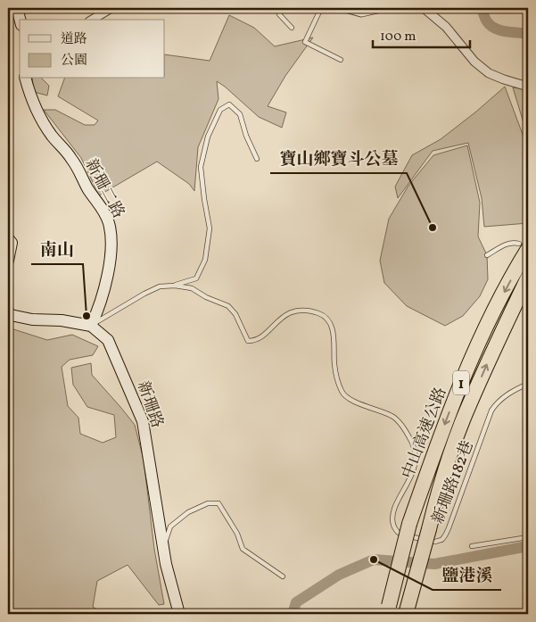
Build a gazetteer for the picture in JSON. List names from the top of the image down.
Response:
{
  "streets": {
    "highway": ["1", "中山高速公路"],
    "street": ["新珊二路", "新珊路"],
    "lane": ["新珊路182巷"]
  },
  "crossings": [
    ["新珊二路", "新珊路"],
    ["新珊二路", "新珊路182巷"],
    ["新珊路", "新珊路182巷"]
  ],
  "places": ["寶山鄉寶斗公墓", "南山", "鹽港溪"],
  "legend": ["道路", "公園"],
  "scale_bar": "100 m"
}
